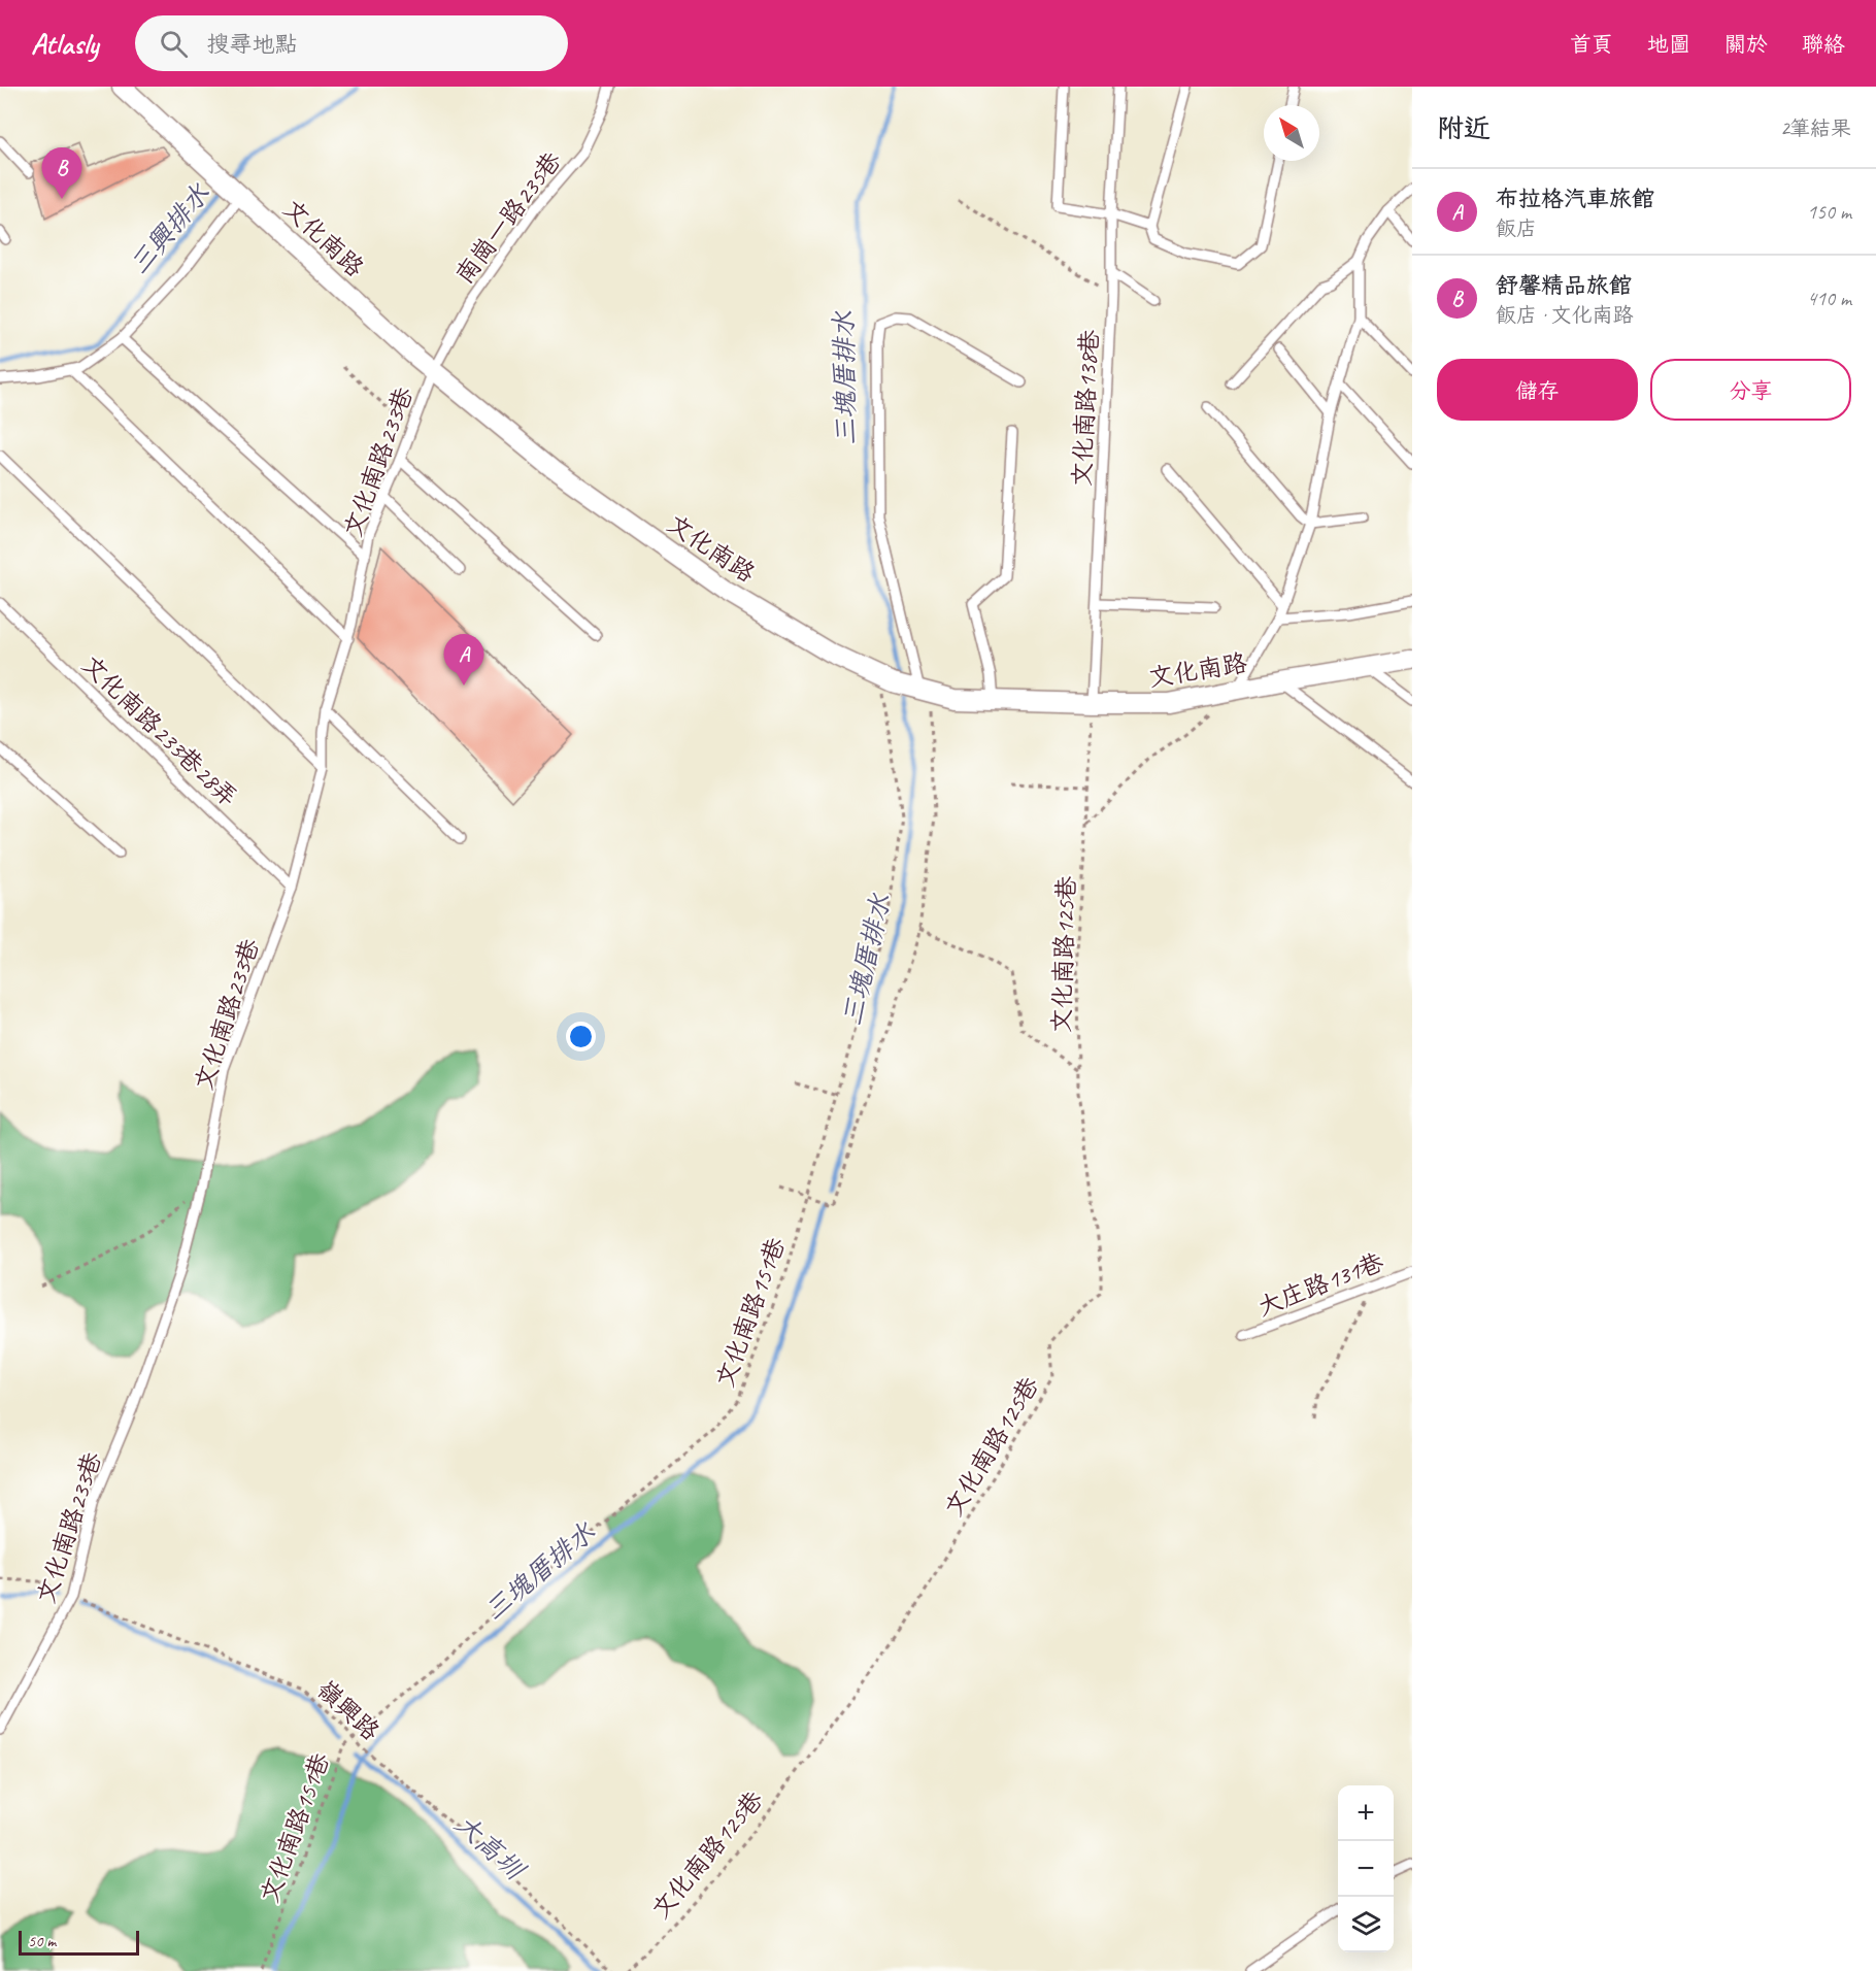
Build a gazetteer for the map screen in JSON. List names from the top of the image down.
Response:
{
  "streets": {
    "street": ["文化南路"],
    "lane": [
      "南崗一路235巷",
      "文化南路138巷",
      "文化南路233巷",
      "文化南路233巷28弄",
      "大庄路131巷"
    ],
    "path": ["文化南路125巷", "文化南路151巷", "嶺興路"]
  },
  "crossings": [
    ["南崗一路235巷", "文化南路"],
    ["南崗一路235巷", "文化南路233巷"],
    ["文化南路", "文化南路138巷"],
    ["文化南路", "文化南路233巷"],
    ["文化南路", "文化南路125巷"],
    ["文化南路", "文化南路151巷"],
    ["文化南路138巷", "文化南路125巷"],
    ["文化南路233巷", "文化南路233巷28弄"],
    ["文化南路233巷", "嶺興路"]
  ],
  "water": ["三興排水", "三塊厝排水", "大高圳"],
  "scale_bar": "50 m",
  "north": "top left",
  "page": {
    "header": "Atlasly",
    "search": "搜尋地點",
    "nav": [
      "首頁",
      "地圖",
      "關於",
      "聯絡"
    ],
    "heading": ["附近", "2筆結果"],
    "pins": ["B", "A"],
    "list": [
      {
        "mark": "A",
        "name": "布拉格汽車旅館",
        "note": "飯店",
        "value": "150 m"
      },
      {
        "mark": "B",
        "name": "舒馨精品旅館",
        "note": "飯店 · 文化南路",
        "value": "410 m"
      }
    ],
    "buttons": ["儲存", "分享"],
    "map_buttons": ["+", "−"],
    "scale": "50 m"
  }
}
